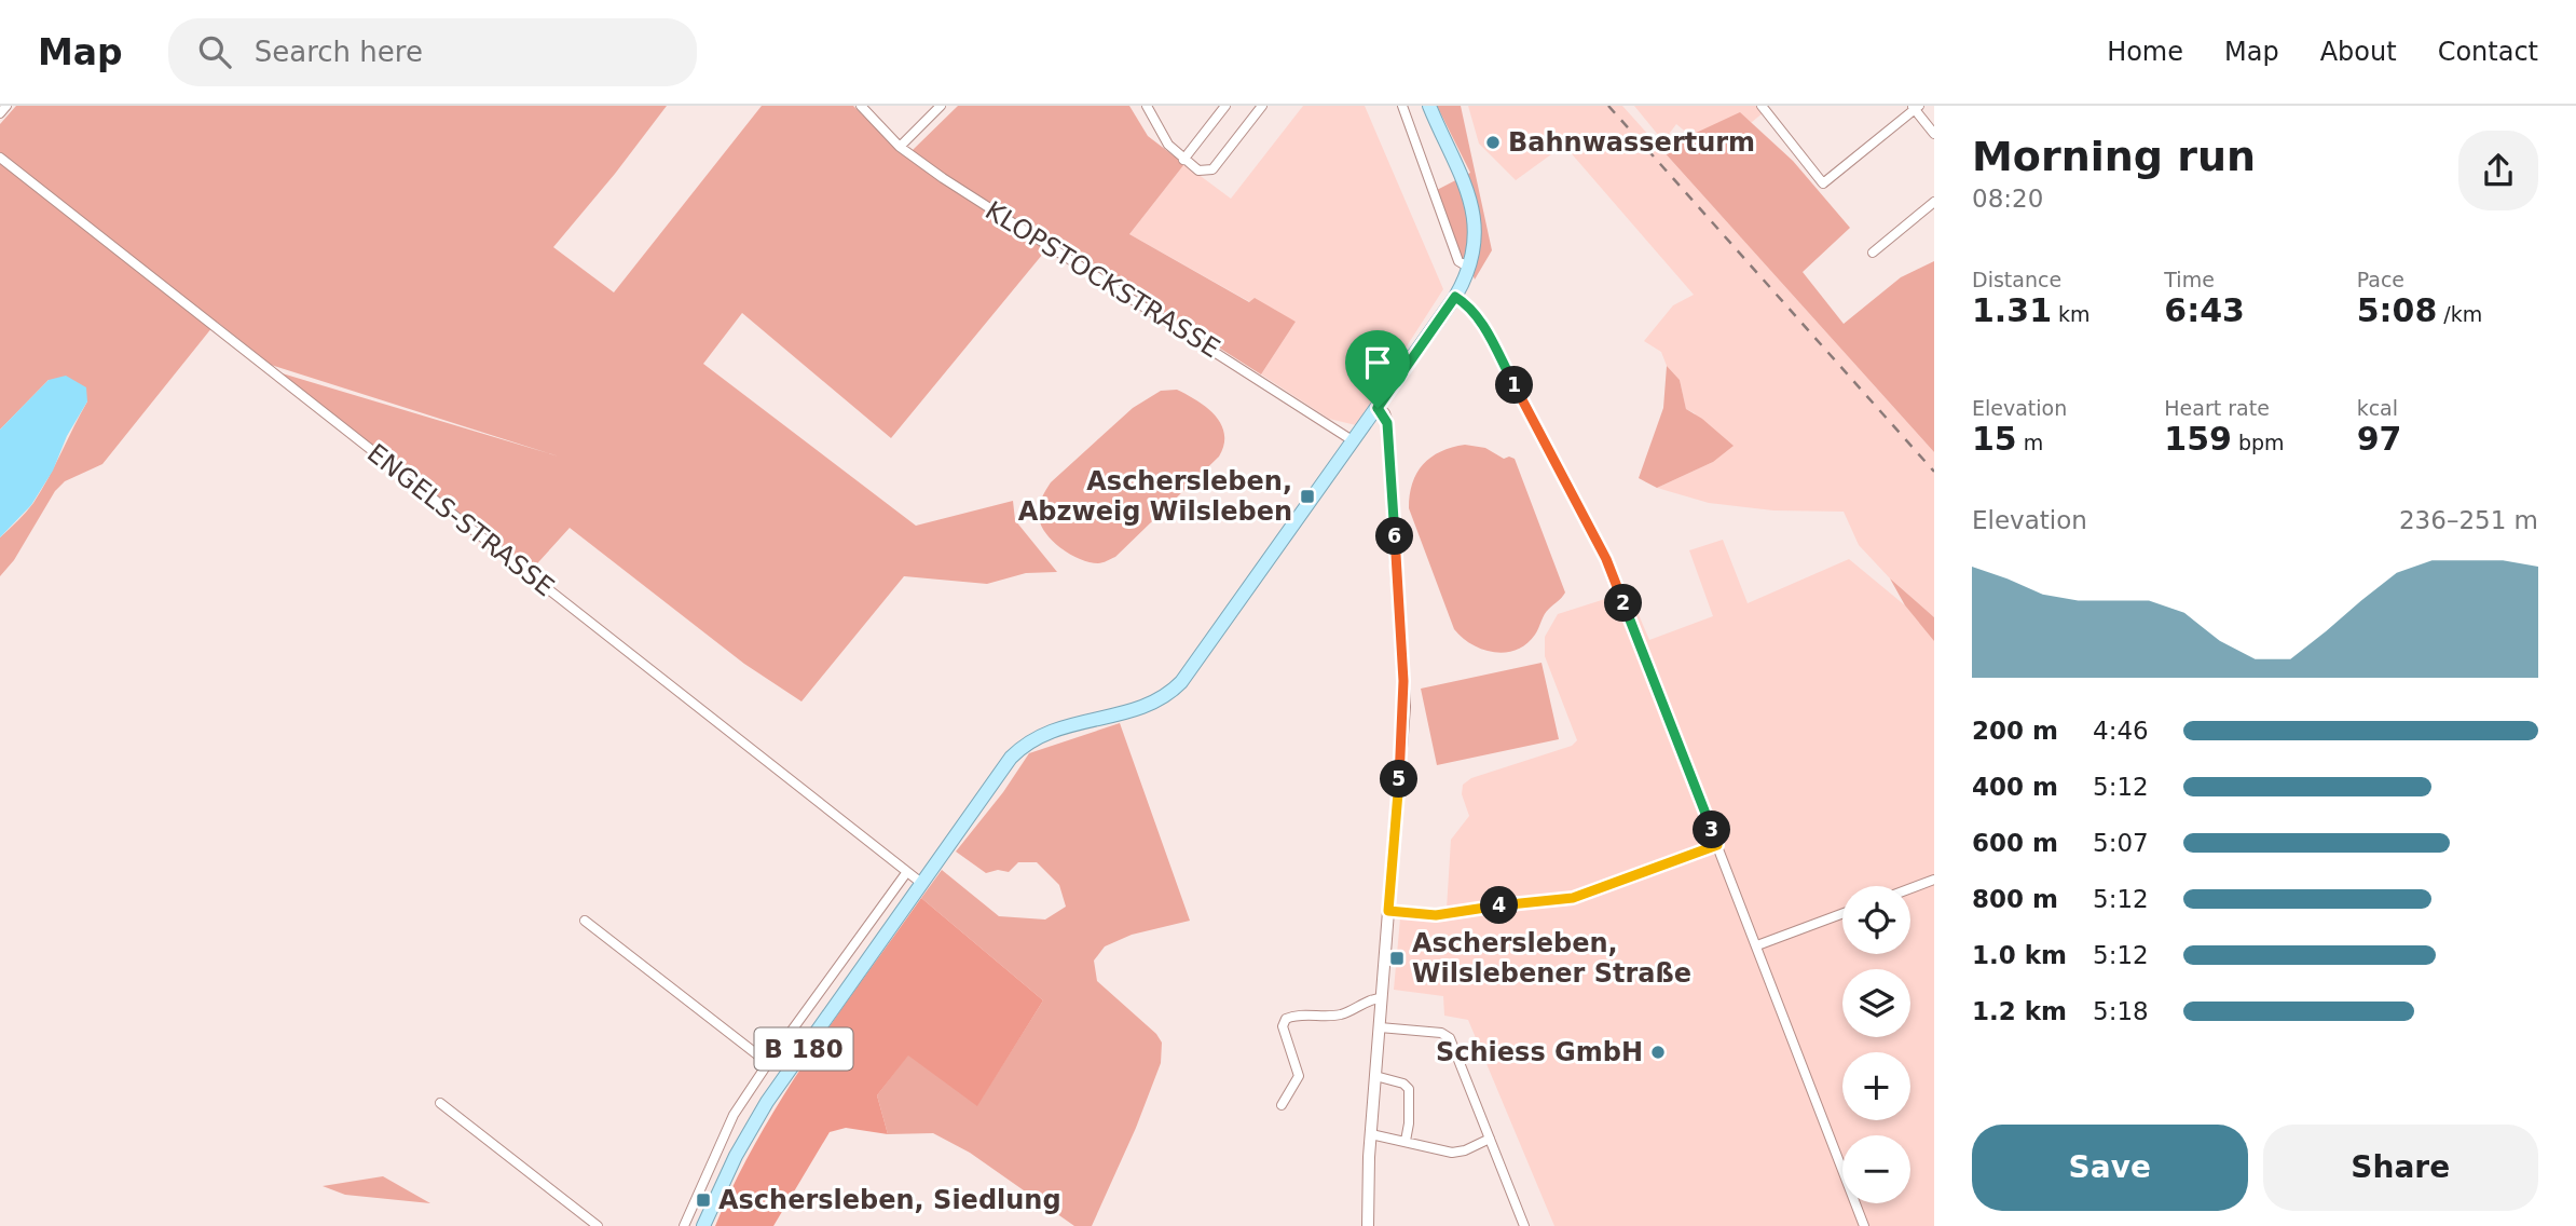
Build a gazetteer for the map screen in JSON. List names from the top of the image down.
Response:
{
  "streets": {
    "main road": ["B 180"],
    "street": ["KLOPSTOCKSTRASSE", "ENGELS-STRASSE"]
  },
  "crossings": [
    ["KLOPSTOCKSTRASSE", "B 180"],
    ["ENGELS-STRASSE", "B 180"]
  ],
  "places": {
    "other": ["Bahnwasserturm", "Schiess GmbH"],
    "transit": ["Aschersleben, Abzweig Wilsleben", "Aschersleben, Wilslebener Straße", "Aschersleben, Siedlung"]
  },
  "page": {
    "header": "Map",
    "search": "Search here",
    "nav": [
      "Home",
      "Map",
      "About",
      "Contact"
    ],
    "heading": ["Morning run", "08:20"],
    "stats": [
      ["Distance", "1.31 km"],
      ["Time", "6:43"],
      ["Pace", "5:08 /km"],
      ["Elevation", "15 m"],
      ["Heart rate", "159 bpm"],
      ["kcal", "97"]
    ],
    "pins": [
      "1",
      "6",
      "2",
      "5",
      "3",
      "4"
    ],
    "chart": ["Elevation", "236–251 m"],
    "list": [
      {
        "name": "200 m",
        "note": "4:46"
      },
      {
        "name": "400 m",
        "note": "5:12"
      },
      {
        "name": "600 m",
        "note": "5:07"
      },
      {
        "name": "800 m",
        "note": "5:12"
      },
      {
        "name": "1.0 km",
        "note": "5:12"
      },
      {
        "name": "1.2 km",
        "note": "5:18"
      }
    ],
    "map_buttons": ["+", "−"],
    "buttons": ["Save", "Share"]
  }
}
